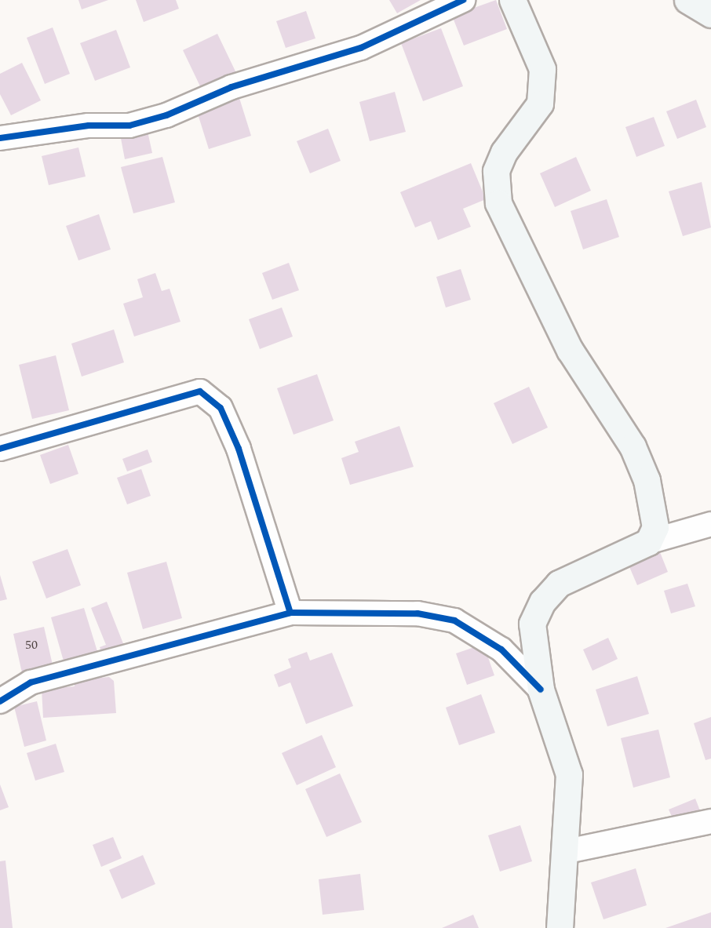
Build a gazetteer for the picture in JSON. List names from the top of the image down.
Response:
{
  "house_numbers": ["50"]
}
